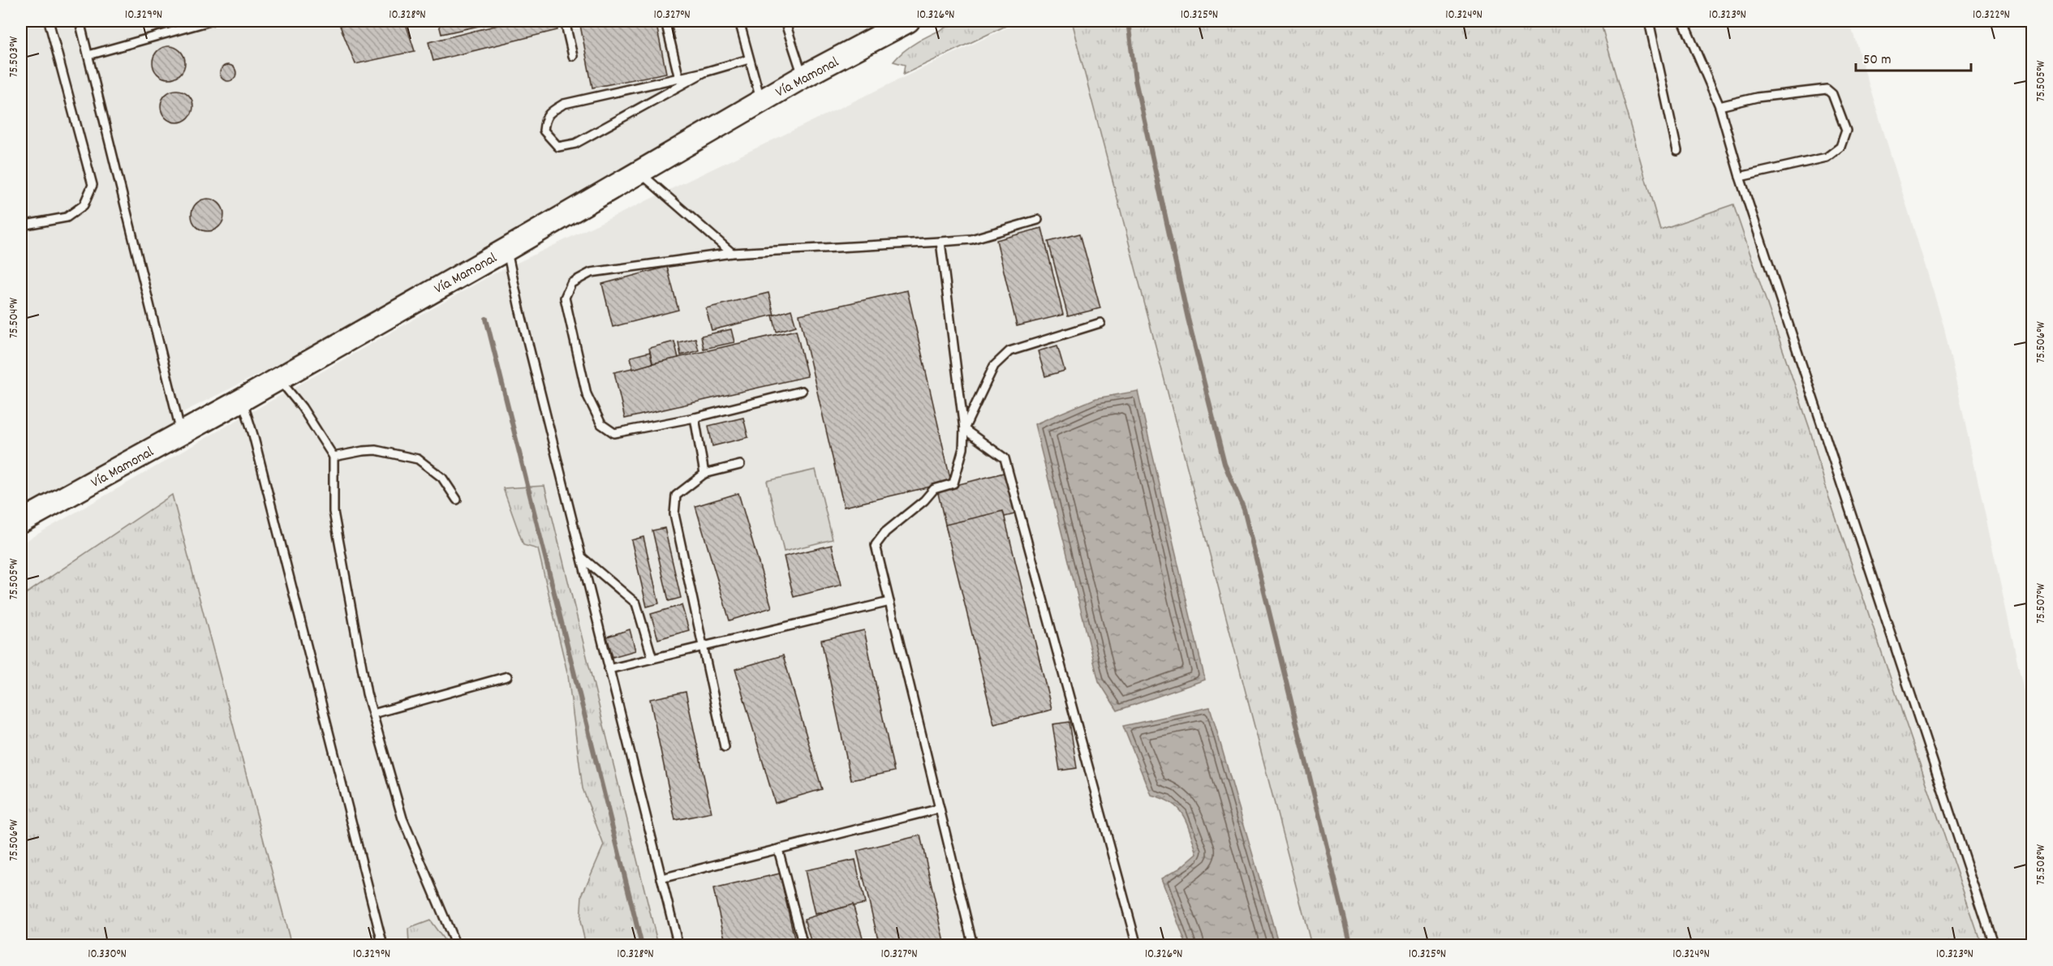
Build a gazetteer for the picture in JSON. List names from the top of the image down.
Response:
{
  "streets": {
    "street": ["Vía Mamonal"]
  },
  "scale_bar": "50 m",
  "coordinates": [
    "10.329°N",
    "10.328°N",
    "10.327°N",
    "10.326°N",
    "10.325°N",
    "10.324°N",
    "10.323°N",
    "10.322°N",
    "75.503°W",
    "75.505°W",
    "75.504°W",
    "75.506°W",
    "75.507°W",
    "75.508°W",
    "10.330°N"
  ]
}
